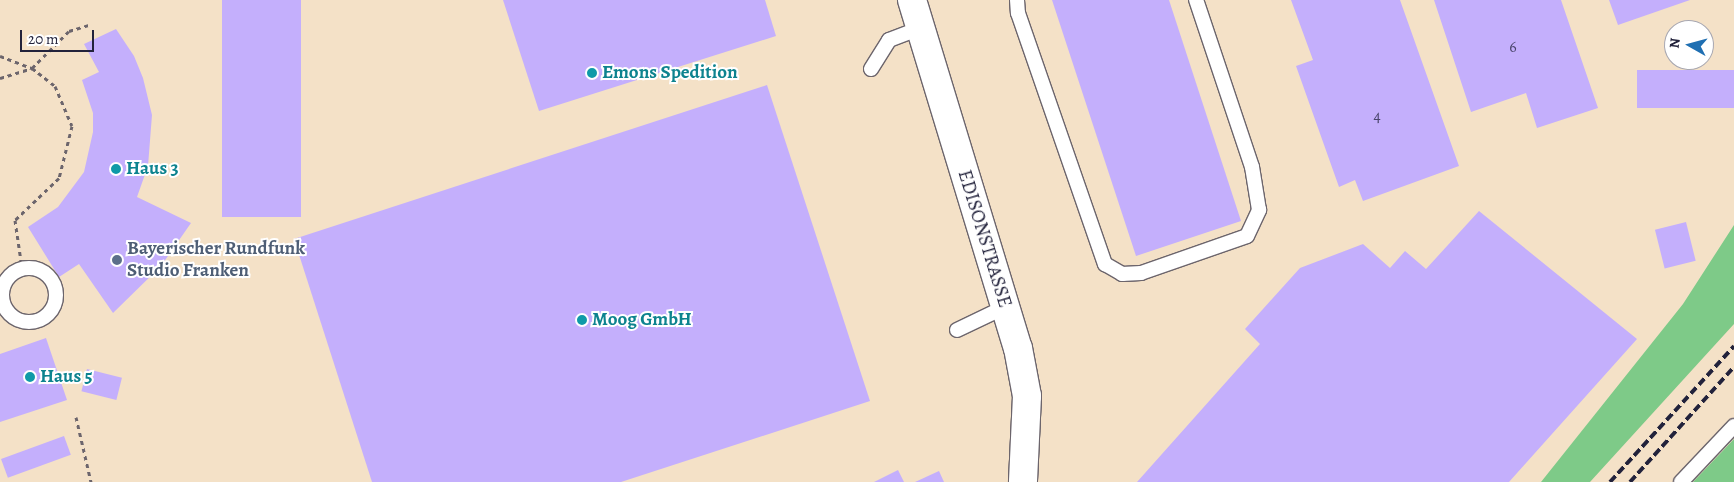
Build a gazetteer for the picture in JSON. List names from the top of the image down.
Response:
{
  "streets": {
    "street": ["EDISONSTRASSE"]
  },
  "places": [
    "Emons Spedition",
    "Haus 3",
    "Bayerischer Rundfunk Studio Franken",
    "Moog GmbH",
    "Haus 5"
  ],
  "house_numbers": ["6", "4"],
  "scale_bar": "20 m",
  "north": "left"
}
